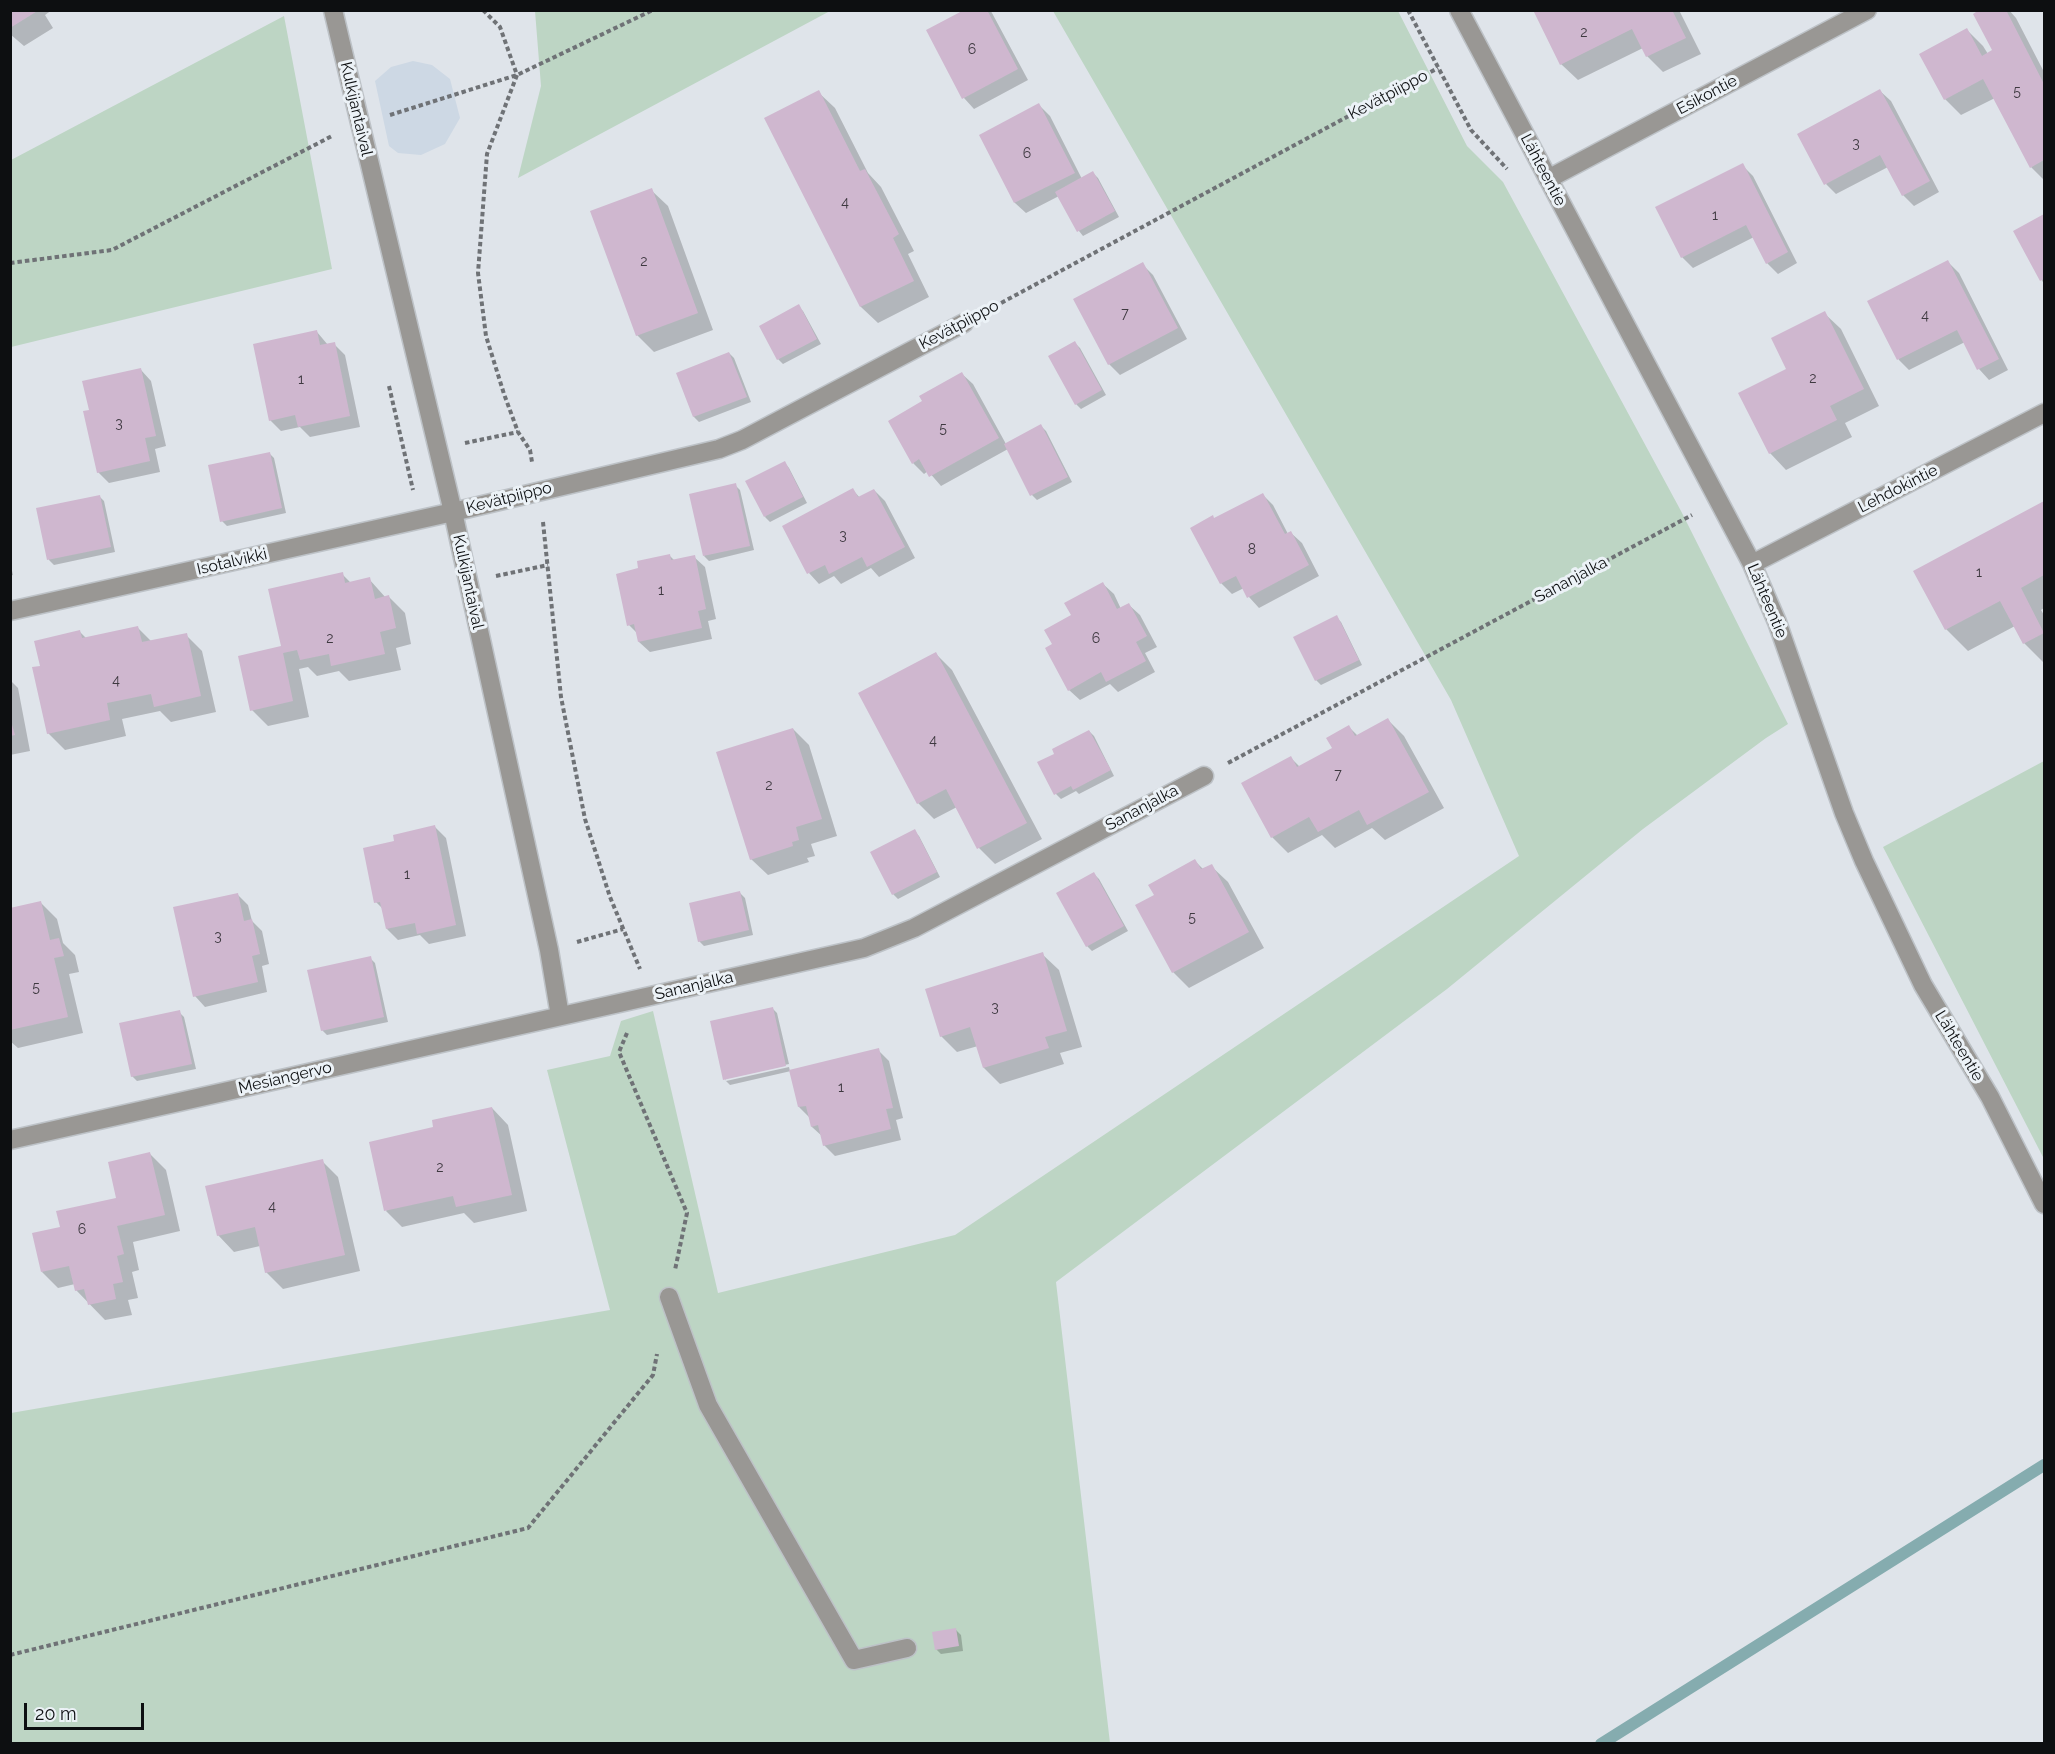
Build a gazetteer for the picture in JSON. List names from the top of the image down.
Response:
{
  "streets": {
    "street": [
      "Kevätpiippo",
      "Esikontie",
      "Kulkijantaival",
      "Lähteentie",
      "Lehdokintie",
      "Isotalvikki",
      "Sananjalka",
      "Mesiangervo"
    ]
  },
  "crossings": [
    ["Kevätpiippo", "Kulkijantaival"],
    ["Kevätpiippo", "Isotalvikki"],
    ["Esikontie", "Lähteentie"],
    ["Kulkijantaival", "Isotalvikki"],
    ["Kulkijantaival", "Sananjalka"],
    ["Kulkijantaival", "Mesiangervo"],
    ["Lähteentie", "Lehdokintie"],
    ["Sananjalka", "Mesiangervo"]
  ],
  "house_numbers": [
    "2",
    "6",
    "5",
    "3",
    "6",
    "4",
    "1",
    "2",
    "7",
    "4",
    "2",
    "1",
    "3",
    "5",
    "3",
    "8",
    "1",
    "1",
    "2",
    "6",
    "4",
    "4",
    "7",
    "2",
    "1",
    "5",
    "3",
    "5",
    "3",
    "1",
    "2",
    "4",
    "6"
  ],
  "scale_bar": "20 m"
}
